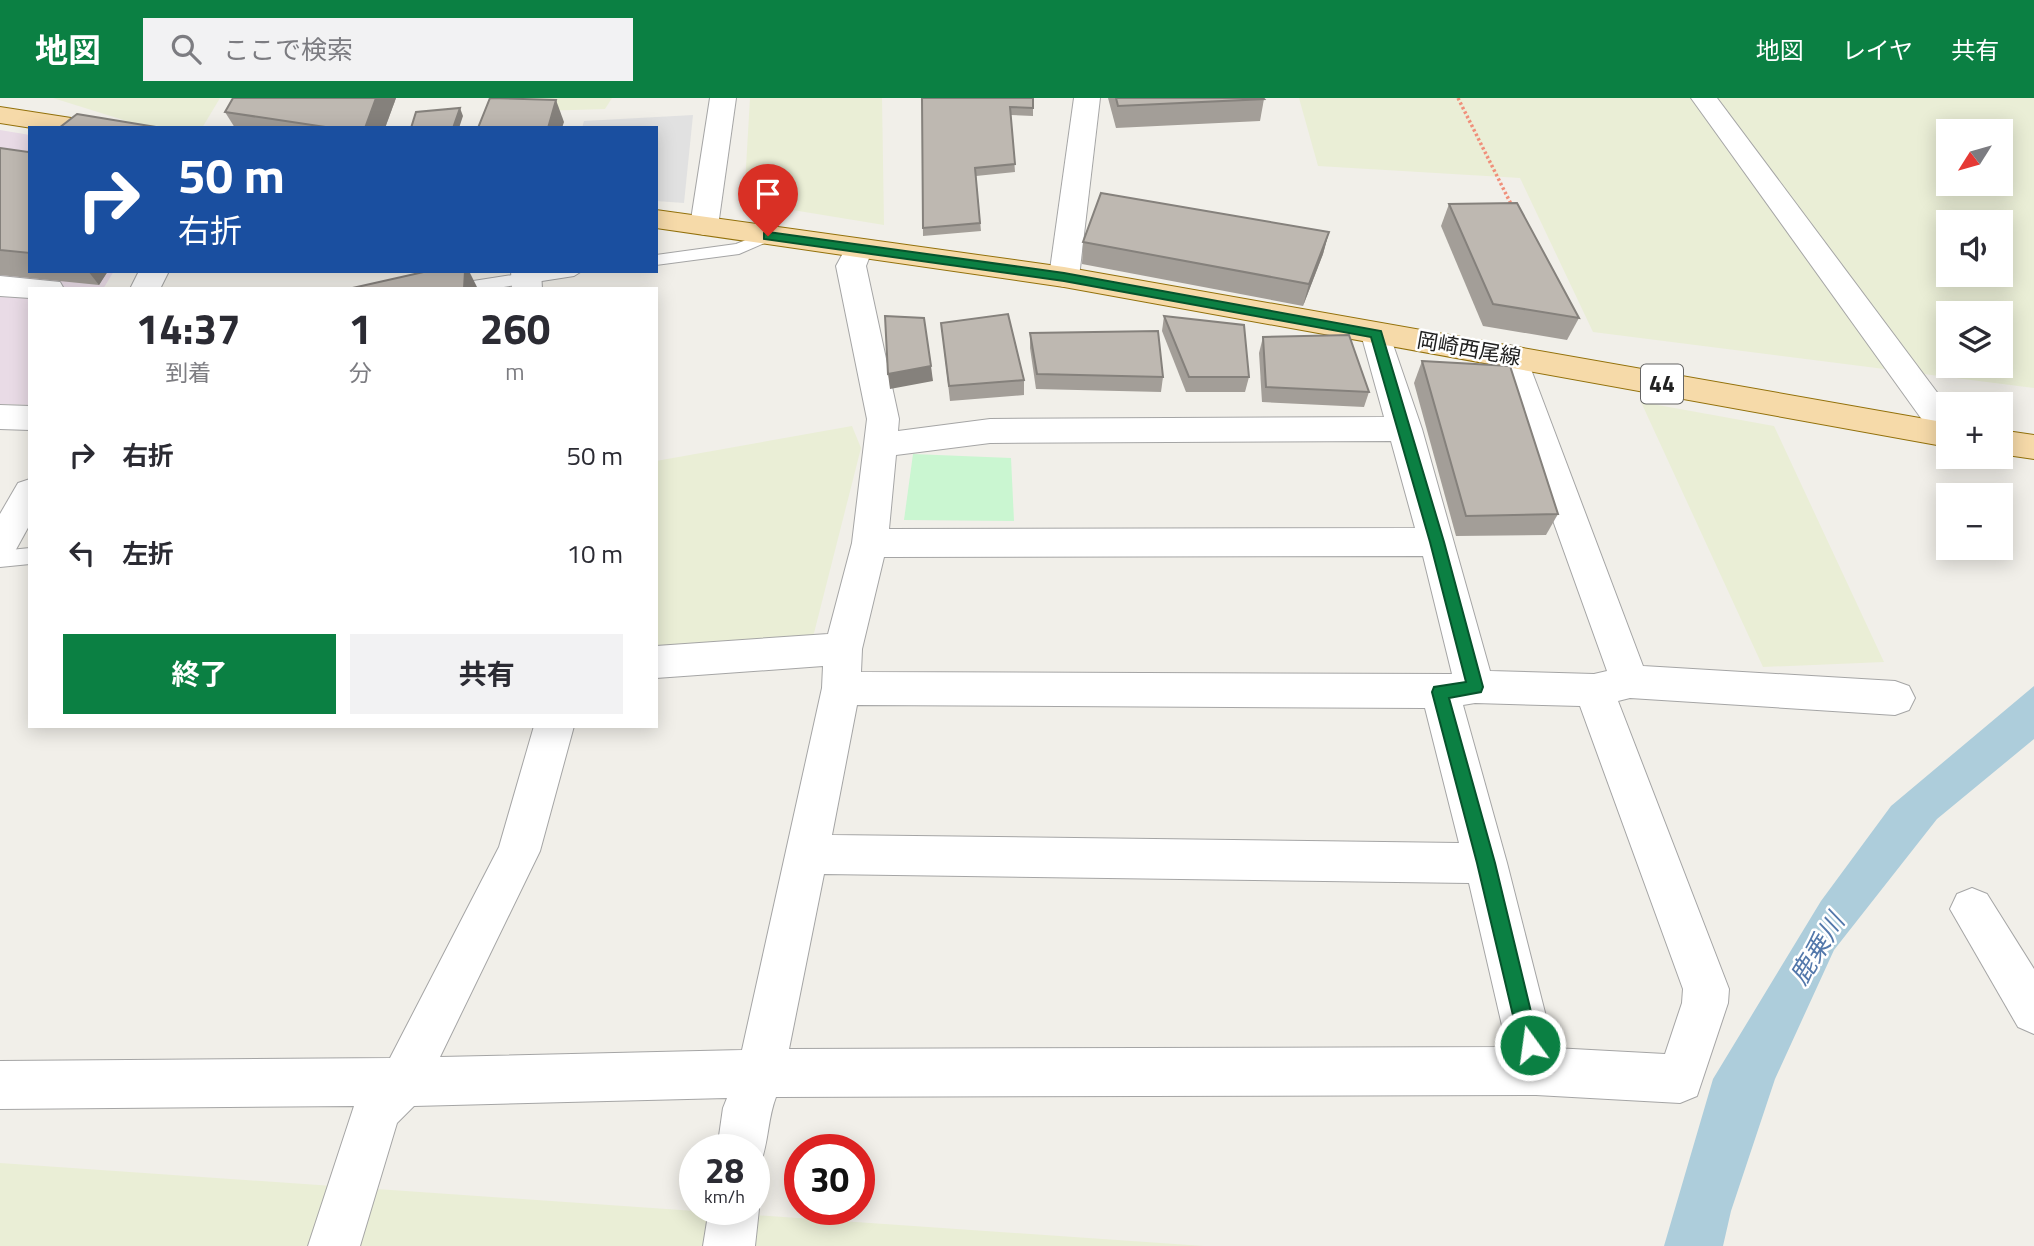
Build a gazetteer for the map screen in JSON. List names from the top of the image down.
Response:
{
  "streets": {
    "main road": ["岡崎西尾線", "44"]
  },
  "water": ["鹿乗川"],
  "north": "bottom left",
  "page": {
    "header": "地図",
    "search": "ここで検索",
    "nav": ["地図", "レイヤ", "共有"],
    "map_buttons": ["+", "−"],
    "turn": ["50 m", "右折"],
    "eta": [
      "14:37",
      "到着",
      "1",
      "分",
      "260",
      "m"
    ],
    "list": [
      {
        "name": "右折",
        "value": "50 m"
      },
      {
        "name": "左折",
        "value": "10 m"
      }
    ],
    "buttons": ["終了", "共有"],
    "speed": "28 km/h",
    "limit": "30"
  }
}
